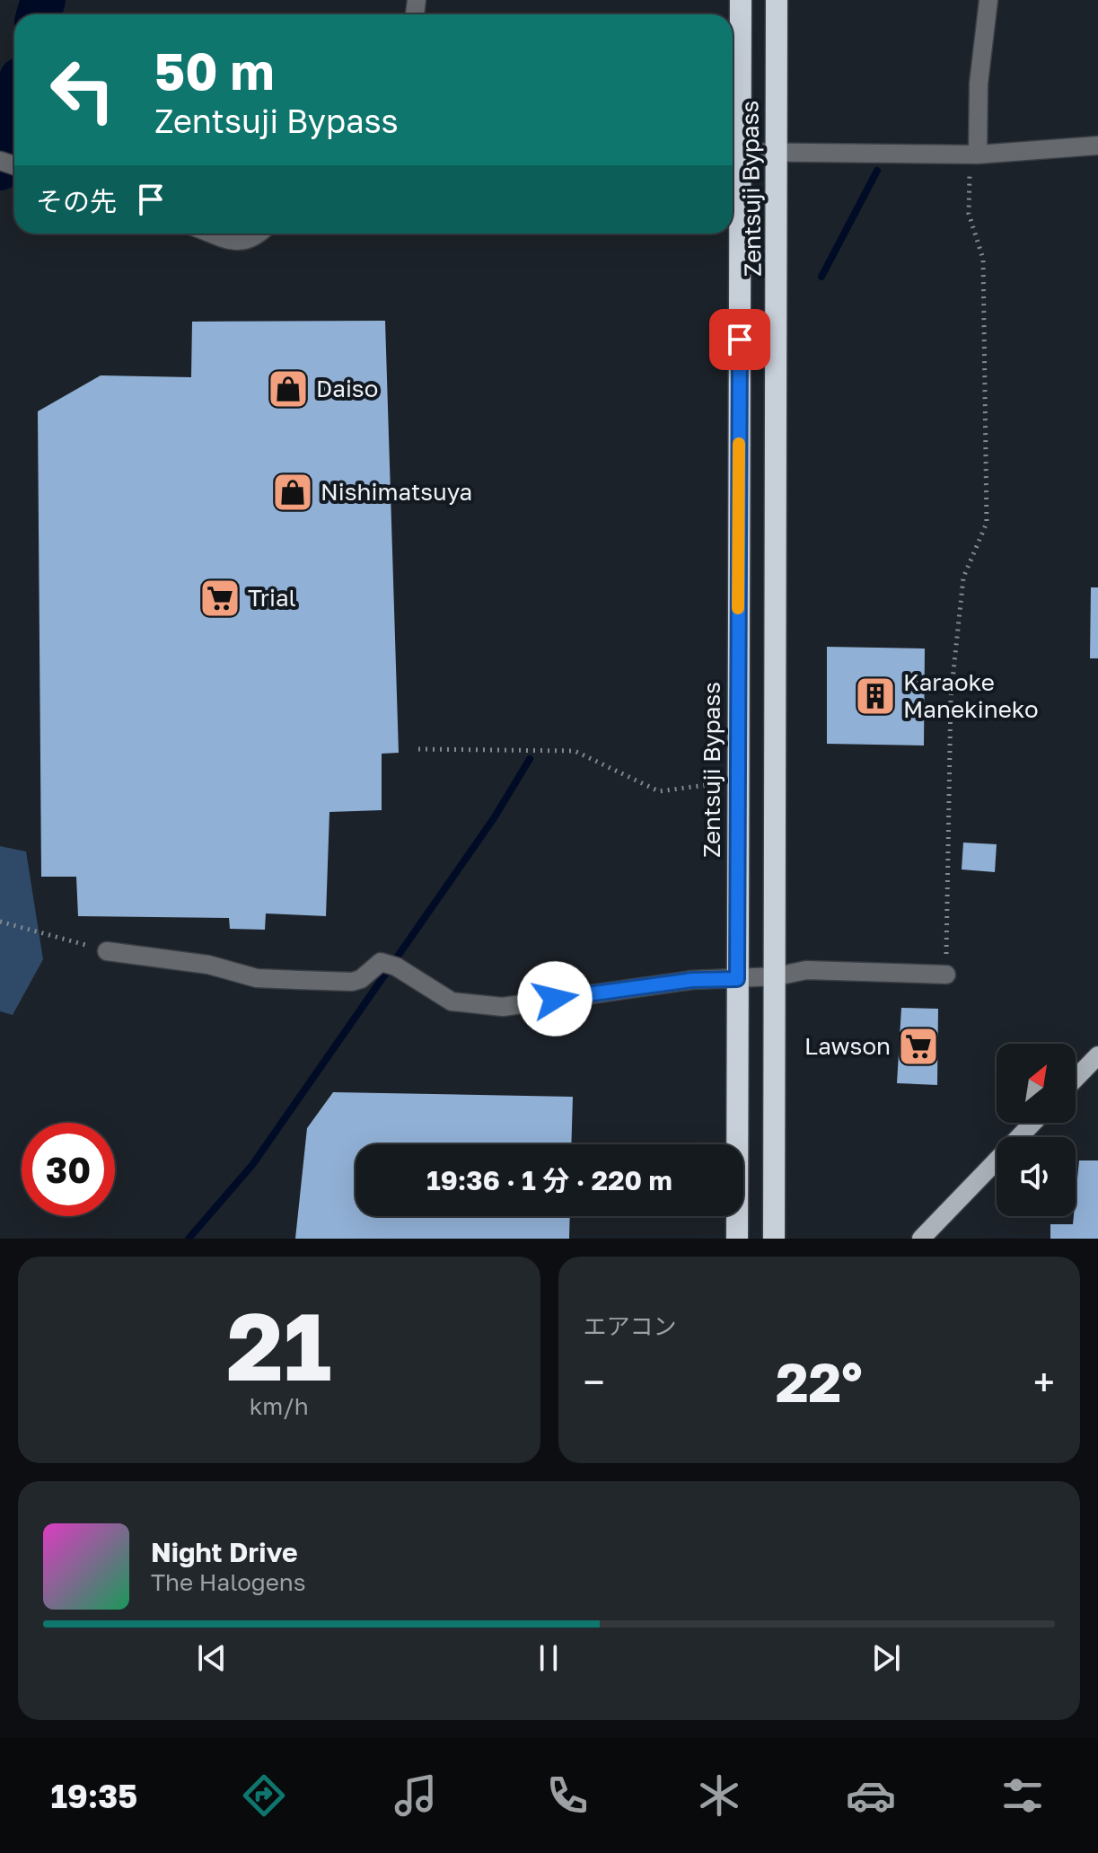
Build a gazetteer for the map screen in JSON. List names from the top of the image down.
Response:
{
  "streets": {
    "highway": ["Zentsuji Bypass"]
  },
  "places": {
    "shop": ["Daiso", "Nishimatsuya"],
    "supermarket": ["Trial", "Lawson"],
    "building": ["Karaoke Manekineko"]
  },
  "north": "top right",
  "page": {
    "turn": ["50 m", "Zentsuji Bypass"],
    "then": "その先",
    "limit": "30",
    "trip": "19:36 · 1 分 · 220 m",
    "tile": [
      ["21", "km/h"],
      "エアコン"
    ],
    "heat": ["−", "22°", "+"],
    "song": ["Night Drive", "The Halogens"],
    "tabs": "19:35"
  }
}
